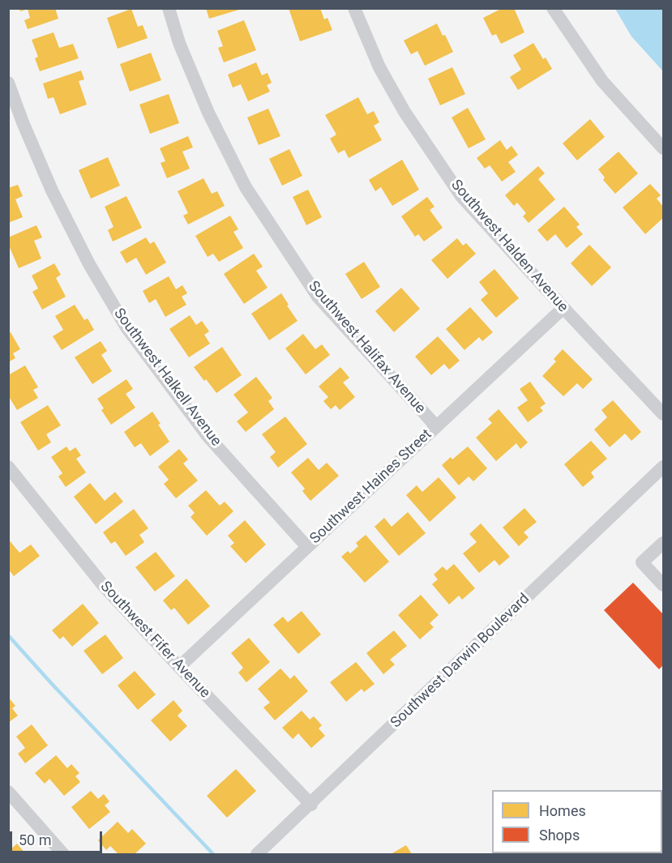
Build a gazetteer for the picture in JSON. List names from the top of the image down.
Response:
{
  "streets": {
    "street": [
      "Southwest Halden Avenue",
      "Southwest Halifax Avenue",
      "Southwest Halkell Avenue",
      "Southwest Haines Street",
      "Southwest Fifer Avenue",
      "Southwest Darwin Boulevard"
    ]
  },
  "crossings": [
    ["Southwest Halden Avenue", "Southwest Haines Street"],
    ["Southwest Halifax Avenue", "Southwest Haines Street"],
    ["Southwest Halkell Avenue", "Southwest Haines Street"],
    ["Southwest Haines Street", "Southwest Fifer Avenue"],
    ["Southwest Fifer Avenue", "Southwest Darwin Boulevard"]
  ],
  "legend": ["Homes", "Shops"],
  "scale_bar": "50 m"
}
